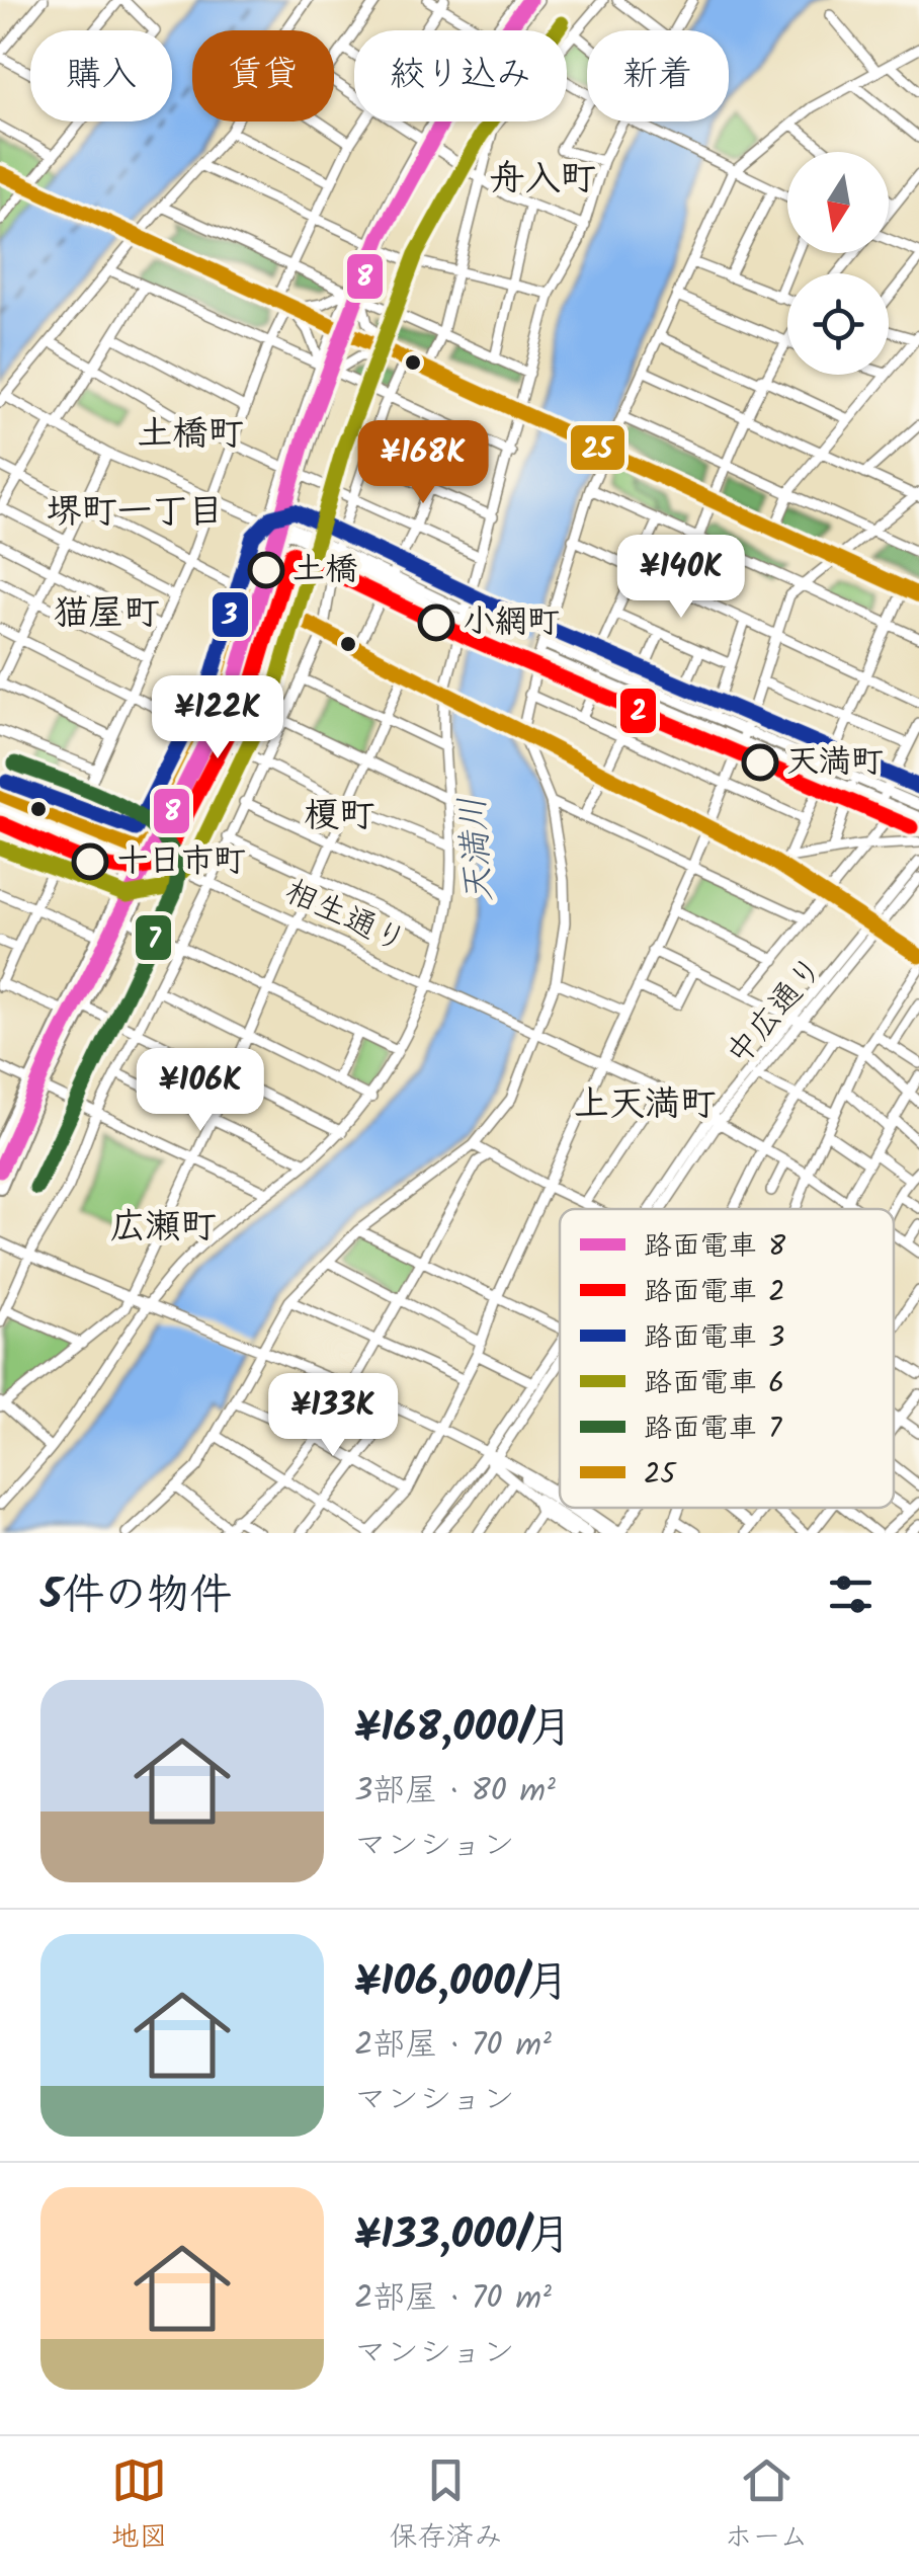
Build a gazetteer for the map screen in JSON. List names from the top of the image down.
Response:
{
  "streets": {
    "street": ["相生通り", "中広通り"]
  },
  "crossings": [
    ["相生通り", "中広通り"]
  ],
  "districts": [
    "舟入町",
    "土橋町",
    "堺町一丁目",
    "猫屋町",
    "榎町",
    "上天満町",
    "広瀬町"
  ],
  "water": ["天満川"],
  "places": [
    "土橋",
    "小網町",
    "天満町",
    "十日市町"
  ],
  "lines": [
    "tram line 8",
    "tram line 6",
    "transit line 25",
    "tram line 3",
    "tram line 2",
    "tram line 7"
  ],
  "legend": [
    "路面電車 8",
    "路面電車 2",
    "路面電車 3",
    "路面電車 6",
    "路面電車 7",
    "25"
  ],
  "north": "bottom",
  "page": {
    "chip": [
      "購入",
      "賃貸",
      "絞り込み",
      "新着"
    ],
    "price": [
      "¥168K",
      "¥140K",
      "¥122K",
      "¥106K",
      "¥133K"
    ],
    "heading": "5件の物件",
    "list": [
      {
        "name": "¥168,000/月",
        "note": "3部屋 · 80 m² · マンション"
      },
      {
        "name": "¥106,000/月",
        "note": "2部屋 · 70 m² · マンション"
      },
      {
        "name": "¥133,000/月",
        "note": "2部屋 · 70 m² · マンション"
      }
    ],
    "tabs": ["地図", "保存済み", "ホーム"]
  }
}
